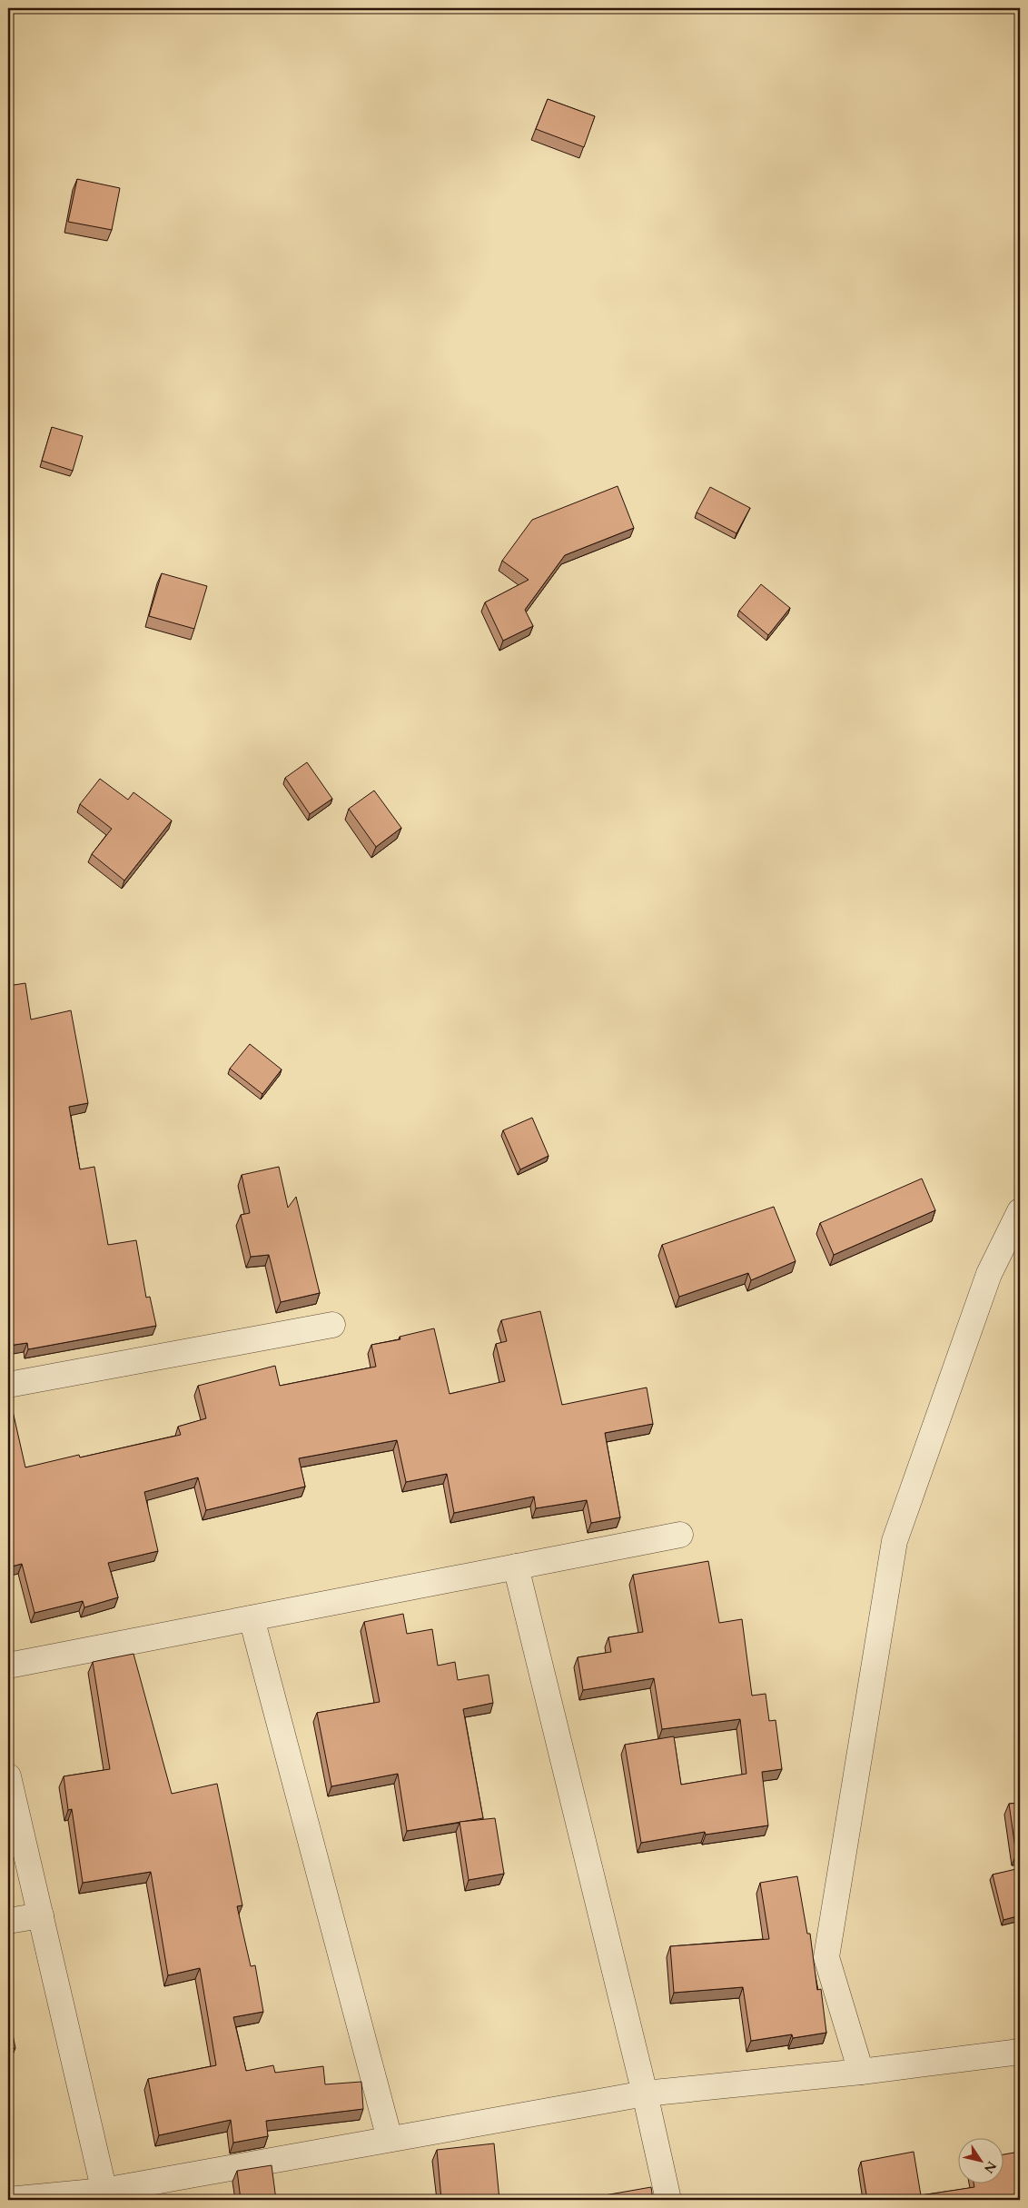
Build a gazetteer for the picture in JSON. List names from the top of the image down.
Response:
{
  "north": "bottom right"
}
